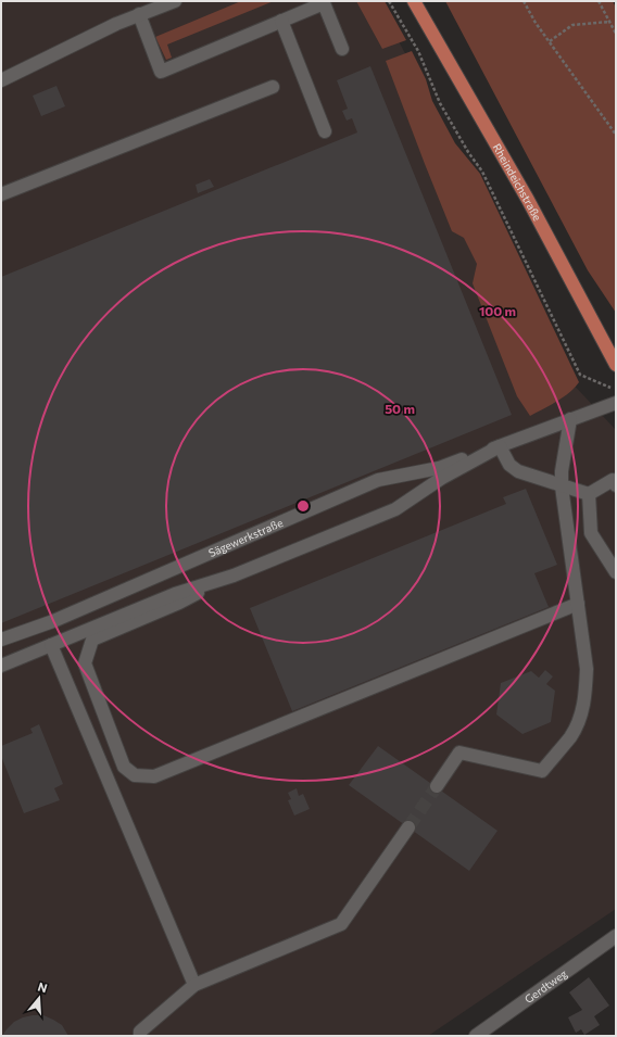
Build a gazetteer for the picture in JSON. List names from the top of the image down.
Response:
{
  "streets": {
    "main road": ["Rheindeichstraße"],
    "street": ["Sägewerkstraße", "Gerdtweg"]
  },
  "north": "top",
  "rings": ["100 m", "50 m"]
}
